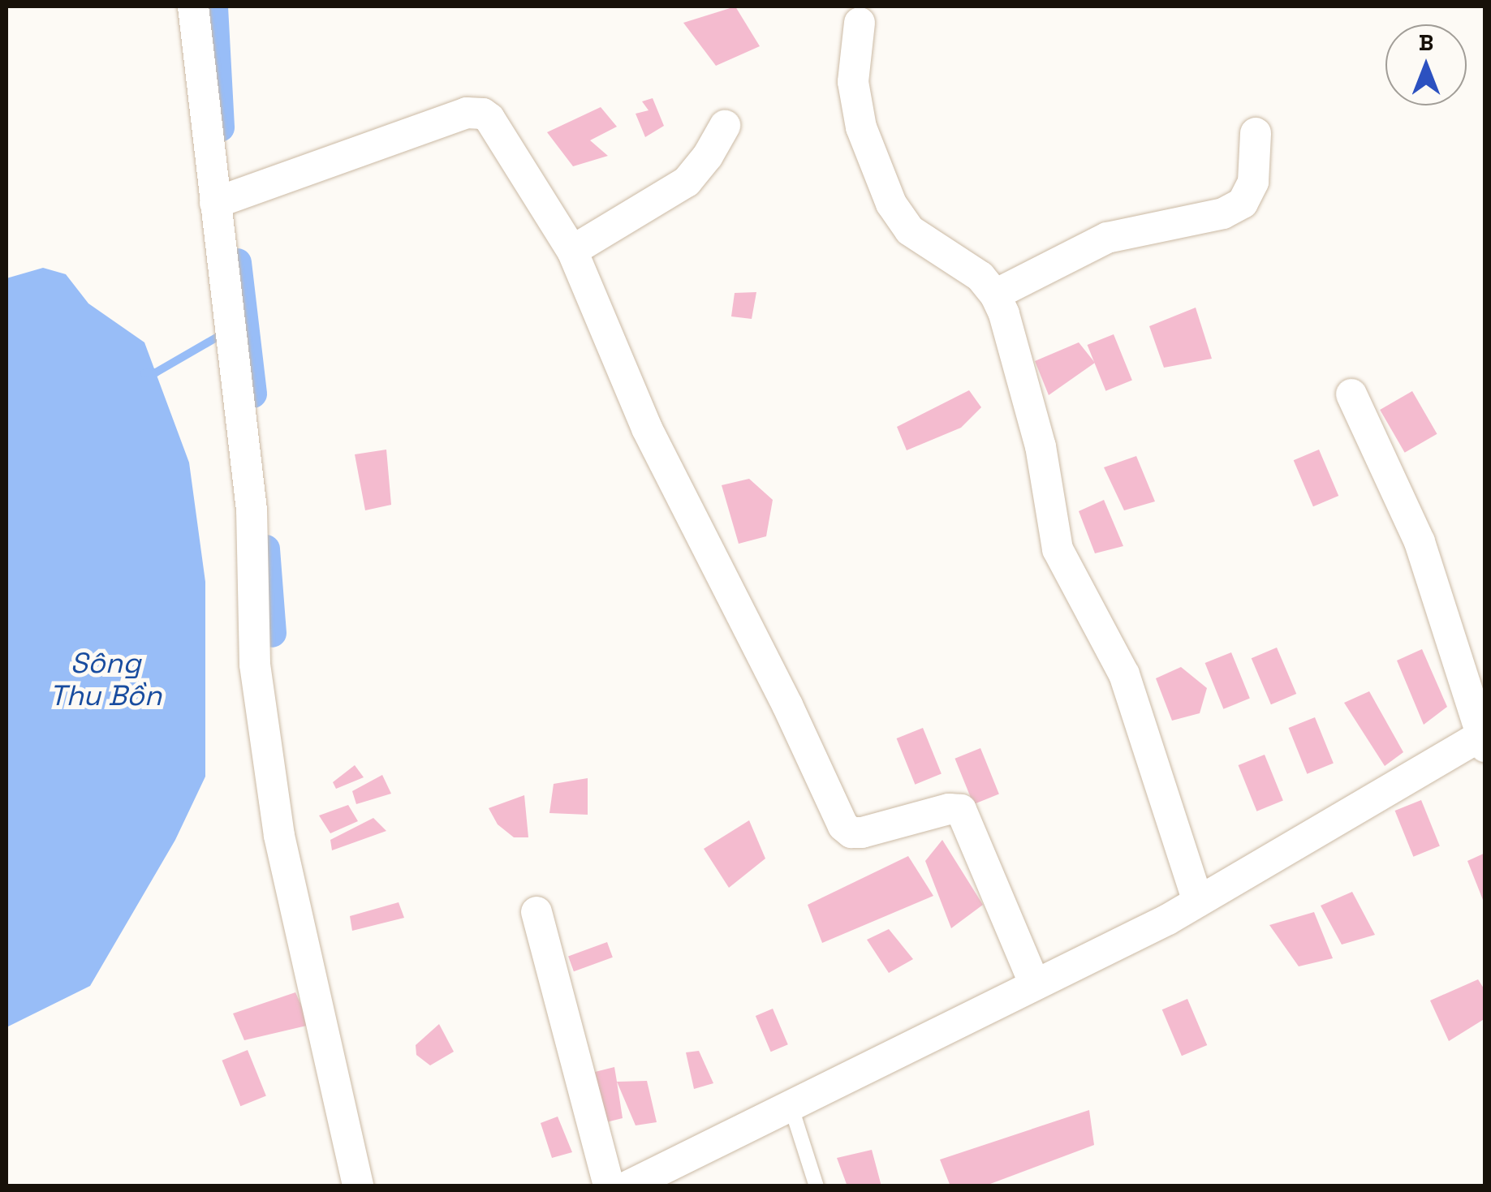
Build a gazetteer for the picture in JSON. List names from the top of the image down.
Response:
{
  "water": ["Sông Thu Bồn"],
  "north": "top"
}
